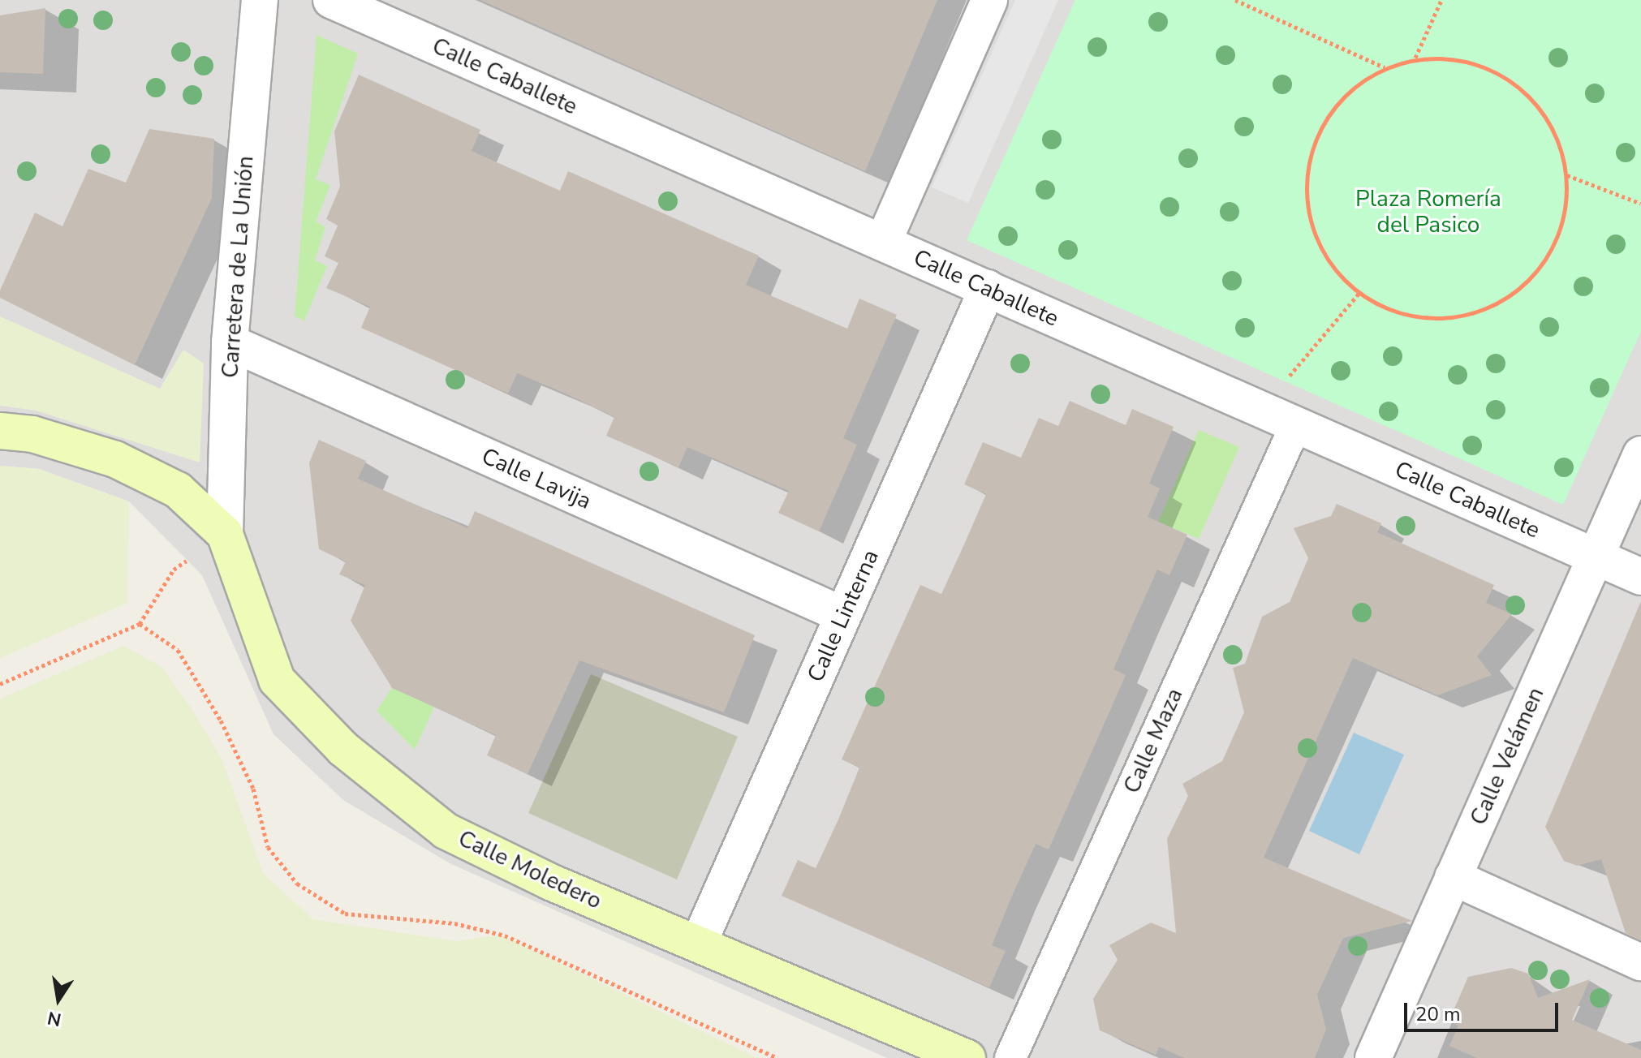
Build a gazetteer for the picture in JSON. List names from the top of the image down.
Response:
{
  "streets": {
    "main road": ["Calle Moledero"],
    "street": [
      "Calle Caballete",
      "Carretera de La Unión",
      "Calle Lavija",
      "Calle Linterna",
      "Calle Maza",
      "Calle Velámen"
    ]
  },
  "crossings": [
    ["Calle Caballete", "Calle Linterna"],
    ["Calle Caballete", "Calle Maza"],
    ["Calle Caballete", "Calle Velámen"],
    ["Carretera de La Unión", "Calle Lavija"],
    ["Carretera de La Unión", "Calle Moledero"],
    ["Calle Lavija", "Calle Linterna"],
    ["Calle Linterna", "Calle Moledero"]
  ],
  "parks": ["Plaza Romería del Pasico"],
  "scale_bar": "20 m",
  "north": "bottom"
}
